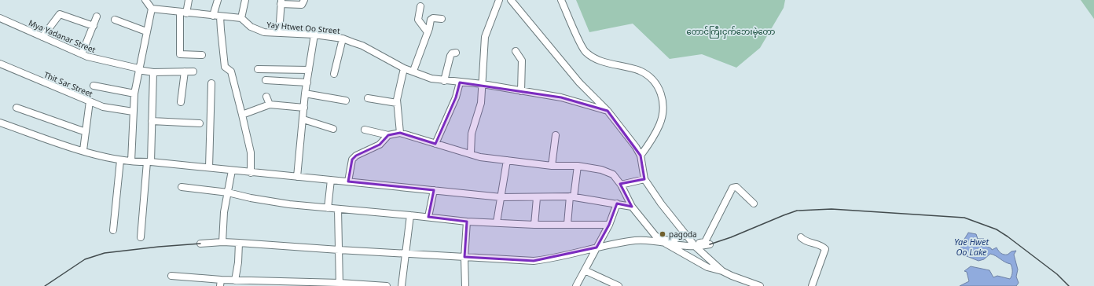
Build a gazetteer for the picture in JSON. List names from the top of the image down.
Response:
{
  "streets": {
    "street": ["Yay Htwet Oo Street", "Mya Yadanar Street", "Thit Sar Street"]
  },
  "water": ["Yae Hwet Oo Lake"],
  "parks": ["တောင်ကြီးငှက်ဘေးမဲ့တော"],
  "places": ["pagoda"]
}
